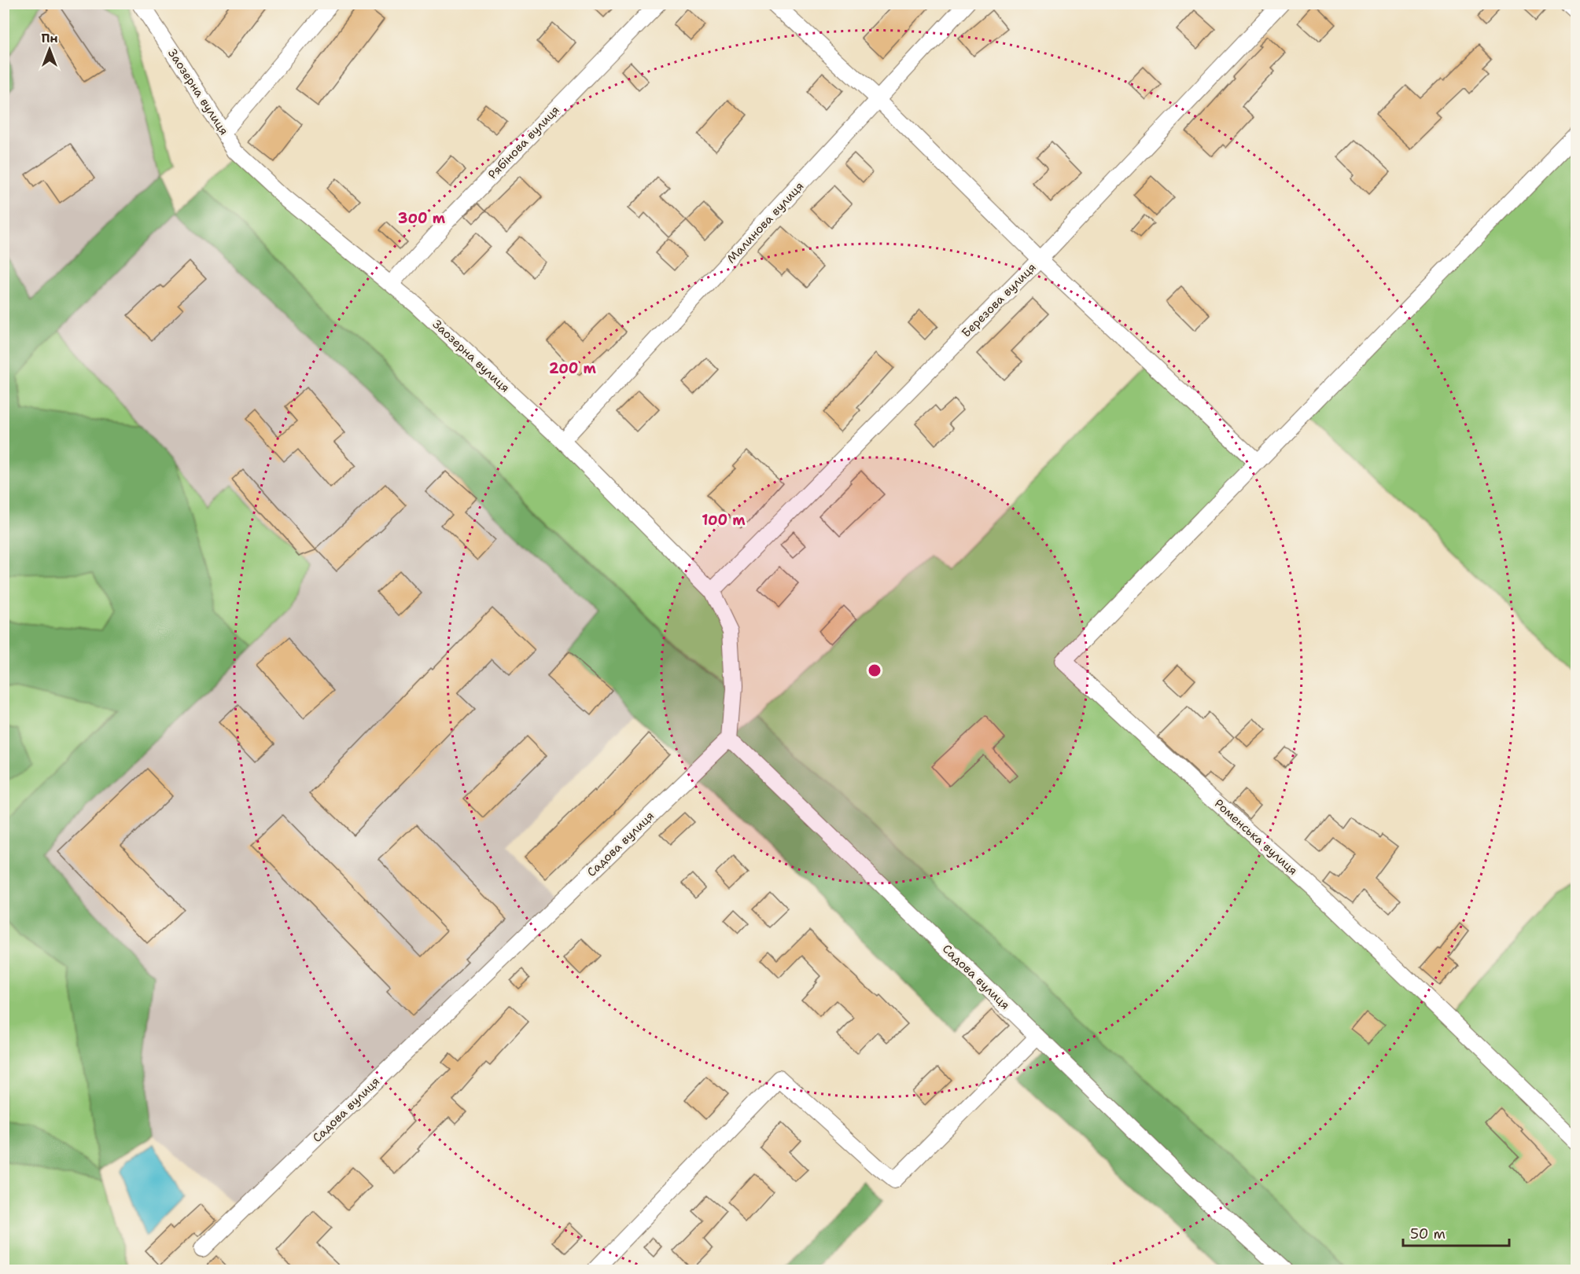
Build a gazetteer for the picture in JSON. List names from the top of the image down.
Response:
{
  "streets": {
    "street": [
      "Заозерна вулиця",
      "Рябінова вулиця",
      "Малинова вулиця",
      "Березова вулиця",
      "Роменська вулиця",
      "Садова вулиця"
    ]
  },
  "crossings": [
    ["Заозерна вулиця", "Рябінова вулиця"],
    ["Заозерна вулиця", "Малинова вулиця"],
    ["Заозерна вулиця", "Березова вулиця"],
    ["Заозерна вулиця", "Садова вулиця"]
  ],
  "scale_bar": "50 m",
  "north": "top",
  "rings": ["300 m", "200 m", "100 m"]
}
